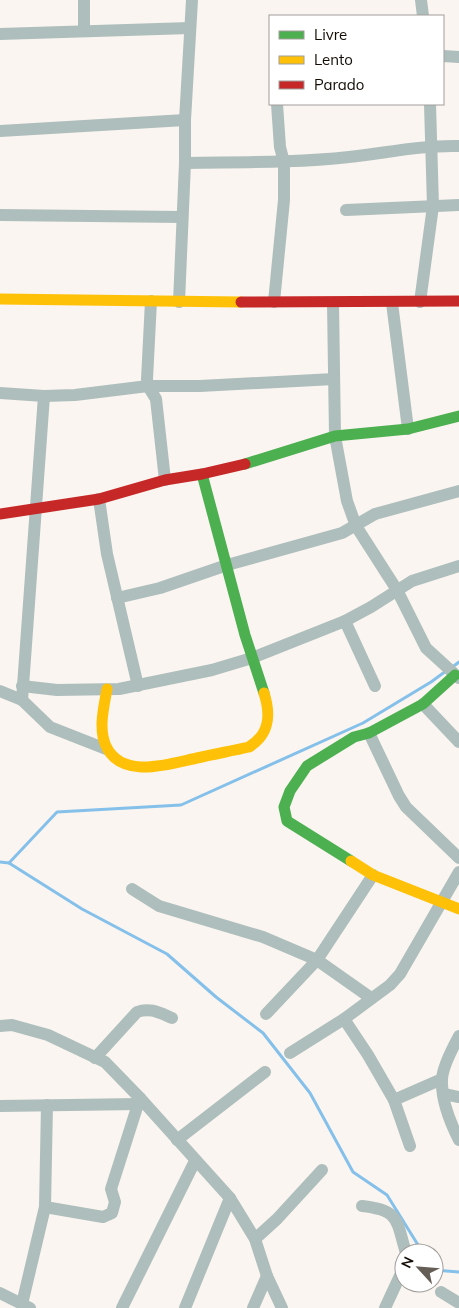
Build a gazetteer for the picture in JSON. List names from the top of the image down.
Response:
{
  "legend": ["Livre", "Lento", "Parado"],
  "north": "top left"
}
